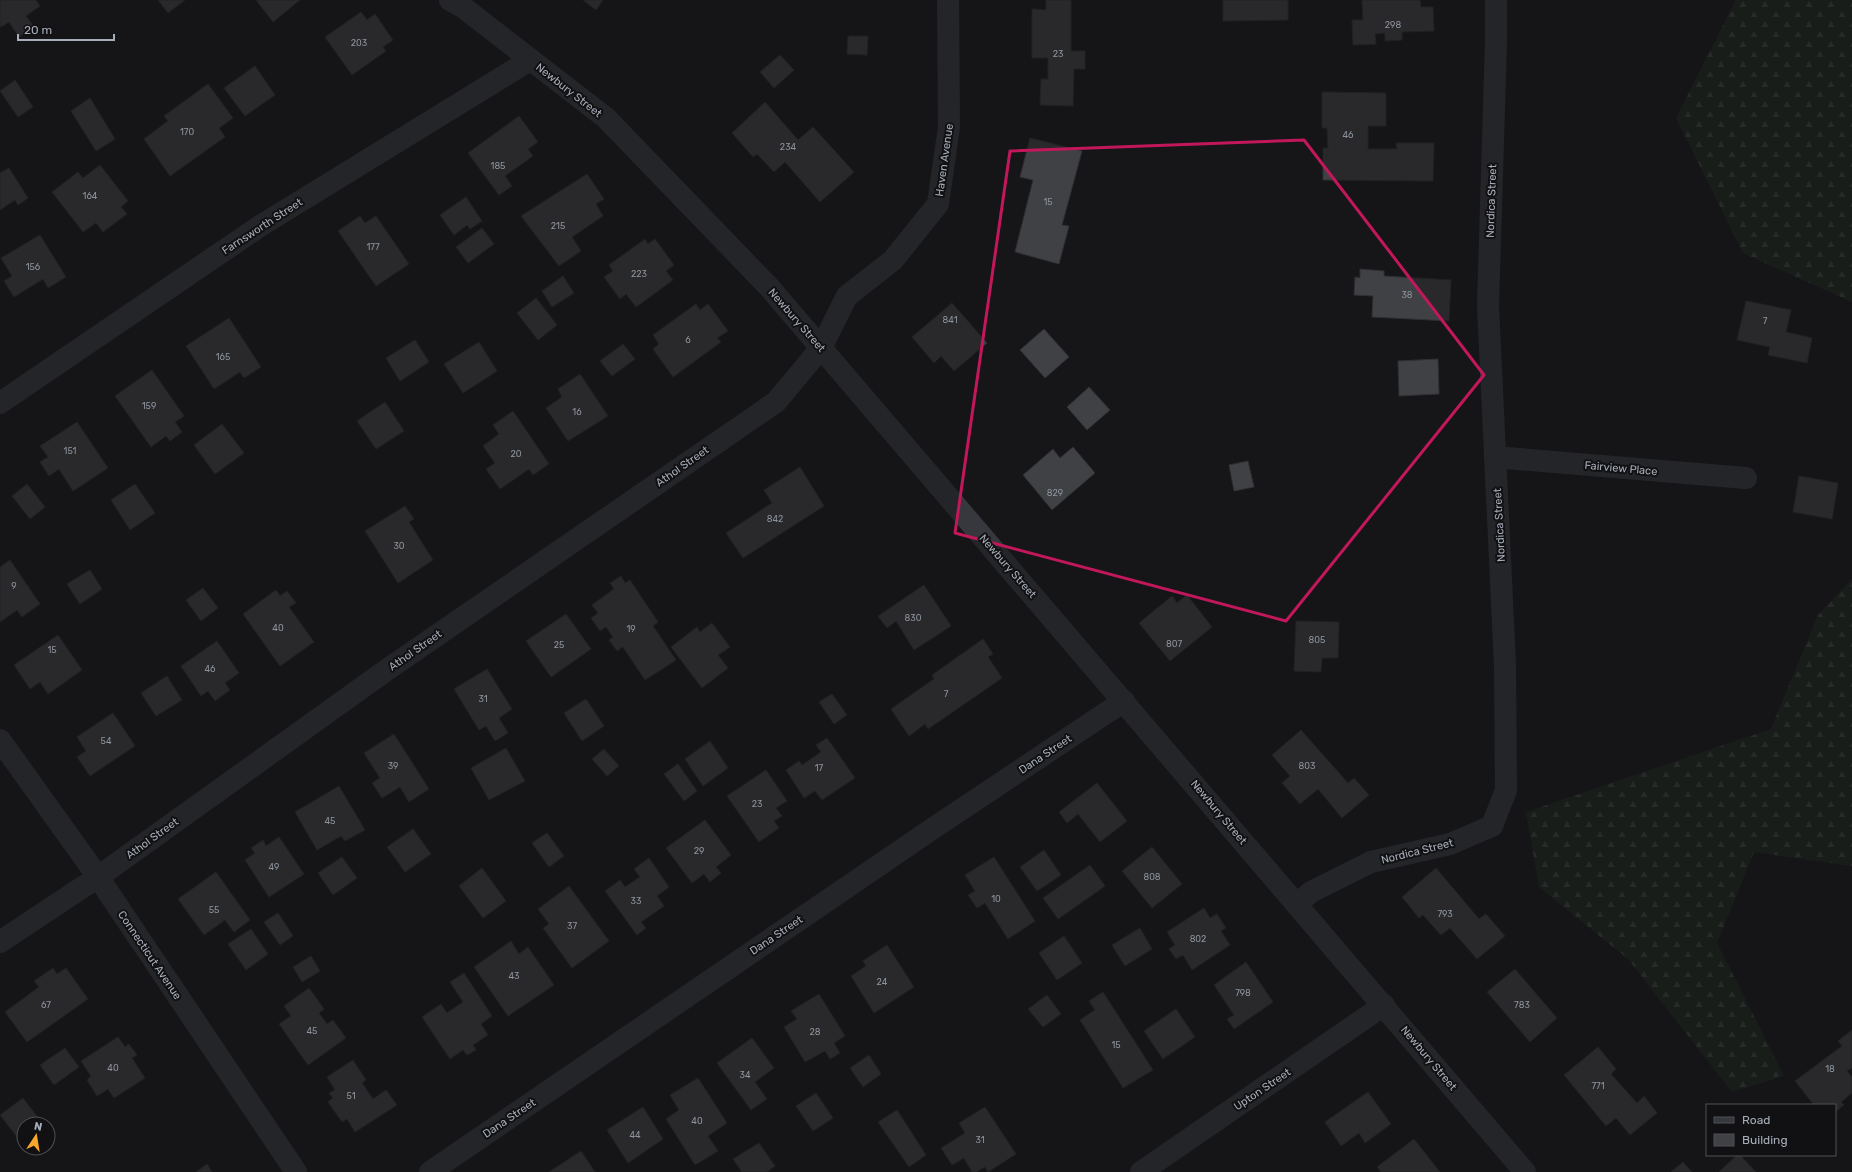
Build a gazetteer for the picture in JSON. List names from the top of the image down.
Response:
{
  "streets": {
    "street": [
      "Newbury Street",
      "Haven Avenue",
      "Nordica Street",
      "Farnsworth Street",
      "Athol Street",
      "Fairview Place",
      "Dana Street",
      "Connecticut Avenue",
      "Upton Street"
    ]
  },
  "crossings": [
    ["Newbury Street", "Haven Avenue"],
    ["Newbury Street", "Nordica Street"],
    ["Newbury Street", "Farnsworth Street"],
    ["Newbury Street", "Athol Street"],
    ["Newbury Street", "Dana Street"],
    ["Newbury Street", "Upton Street"],
    ["Haven Avenue", "Athol Street"],
    ["Nordica Street", "Fairview Place"],
    ["Athol Street", "Connecticut Avenue"]
  ],
  "house_numbers": [
    "298",
    "203",
    "23",
    "170",
    "46",
    "234",
    "185",
    "164",
    "15",
    "215",
    "177",
    "156",
    "223",
    "38",
    "841",
    "7",
    "6",
    "165",
    "159",
    "16",
    "151",
    "20",
    "829",
    "842",
    "30",
    "9",
    "830",
    "40",
    "19",
    "805",
    "807",
    "25",
    "15",
    "46",
    "7",
    "31",
    "54",
    "39",
    "803",
    "17",
    "23",
    "45",
    "29",
    "49",
    "808",
    "10",
    "33",
    "55",
    "793",
    "37",
    "802",
    "43",
    "24",
    "798",
    "67",
    "783",
    "45",
    "28",
    "15",
    "40",
    "18",
    "34",
    "771",
    "51",
    "40",
    "44",
    "31"
  ],
  "legend": ["Road", "Building"],
  "scale_bar": "20 m",
  "north": "top"
}
